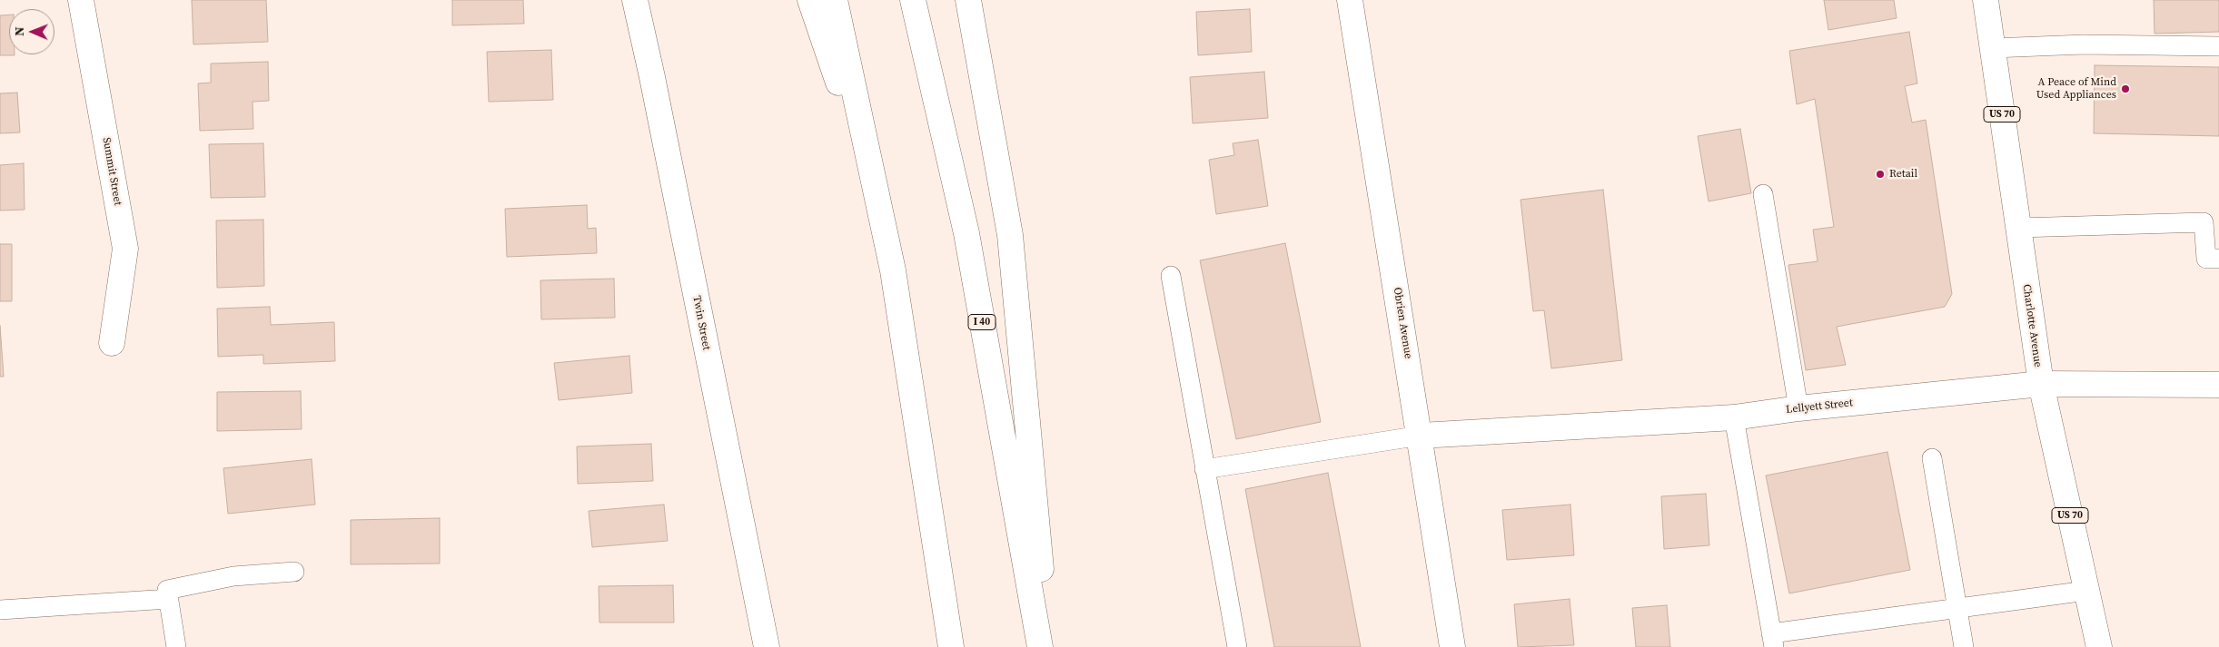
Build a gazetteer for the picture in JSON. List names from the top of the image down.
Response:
{
  "streets": {
    "main road": [
      "US 70",
      "Summit Street",
      "I 40",
      "Twin Street",
      "Obrien Avenue",
      "Charlotte Avenue",
      "Lellyett Street"
    ]
  },
  "crossings": [
    ["Obrien Avenue", "Lellyett Street"],
    ["Charlotte Avenue", "Lellyett Street"]
  ],
  "places": ["A Peace of Mind Used Appliances", "Retail"],
  "north": "left"
}
